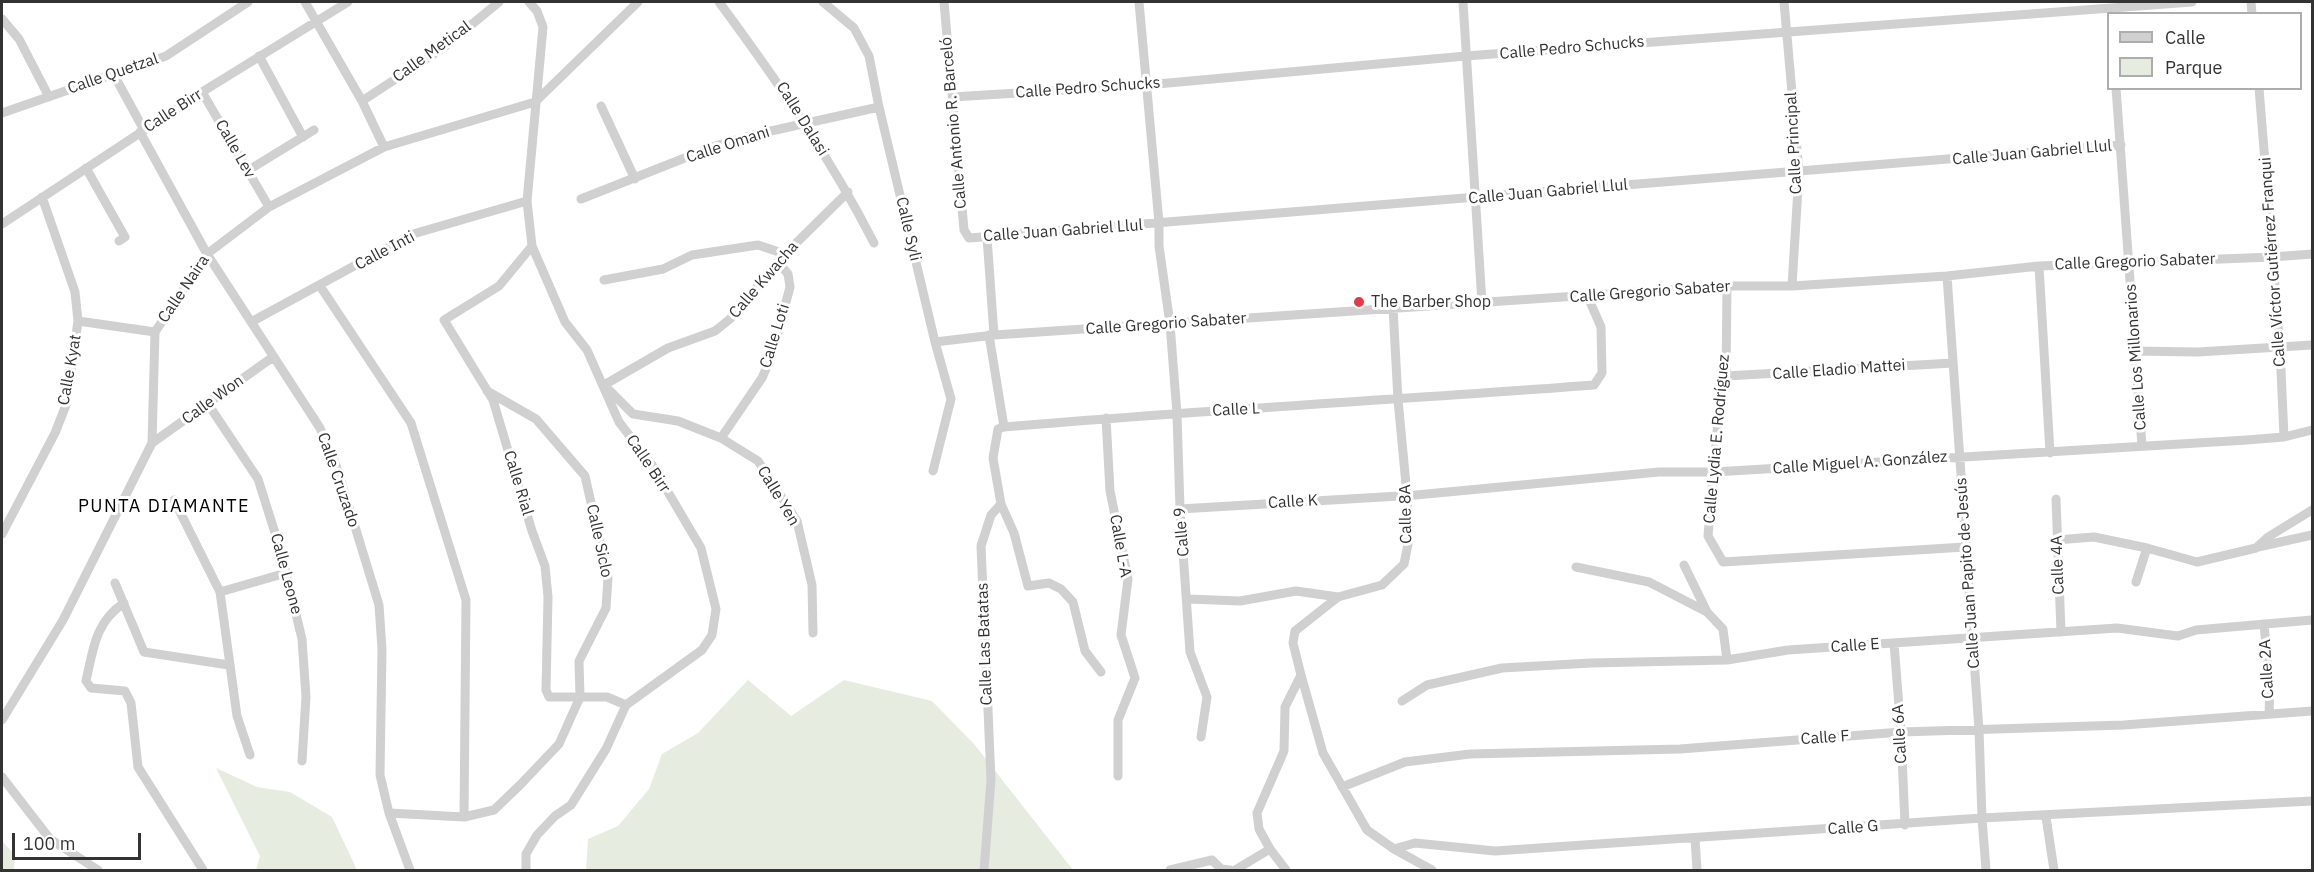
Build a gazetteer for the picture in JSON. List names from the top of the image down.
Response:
{
  "streets": {
    "street": [
      "Calle Pedro Schucks",
      "Calle Metical",
      "Calle Quetzal",
      "Calle Birr",
      "Calle Dalasi",
      "Calle Antonio R. Barceló",
      "Calle Principal",
      "Calle Omani",
      "Calle Lev",
      "Calle Juan Gabriel Llul",
      "Calle Syli",
      "Calle Inti",
      "Calle Gregorio Sabater",
      "Calle Víctor Gutiérrez Franqui",
      "Calle Kwacha",
      "Calle Naira",
      "Calle Loti",
      "Calle Los Millonarios",
      "Calle Kyat",
      "Calle Eladio Mattei",
      "Calle Won",
      "Calle L",
      "Calle Lydia E. Rodríguez",
      "Calle Miguel A. González",
      "Calle Cruzado",
      "Calle Rial",
      "Calle Yen",
      "Calle K",
      "Calle 8A",
      "Calle 9",
      "Calle Siclo",
      "Calle L-A",
      "Calle 4A",
      "Calle Juan Papito de Jesús",
      "Calle Leone",
      "Calle Las Batatas",
      "Calle E",
      "Calle 2A",
      "Calle 6A",
      "Calle F",
      "Calle G"
    ]
  },
  "crossings": [
    ["Calle Pedro Schucks", "Calle Antonio R. Barceló"],
    ["Calle Pedro Schucks", "Calle Principal"],
    ["Calle Pedro Schucks", "Calle 9"],
    ["Calle Quetzal", "Calle Cruzado"],
    ["Calle Birr", "Calle Lev"],
    ["Calle Birr", "Calle Inti"],
    ["Calle Birr", "Calle Kwacha"],
    ["Calle Birr", "Calle Naira"],
    ["Calle Birr", "Calle Kyat"],
    ["Calle Birr", "Calle Cruzado"],
    ["Calle Birr", "Calle Rial"],
    ["Calle Birr", "Calle Yen"],
    ["Calle Dalasi", "Calle Omani"],
    ["Calle Dalasi", "Calle Kwacha"],
    ["Calle Antonio R. Barceló", "Calle Juan Gabriel Llul"],
    ["Calle Principal", "Calle Juan Gabriel Llul"],
    ["Calle Principal", "Calle Gregorio Sabater"],
    ["Calle Omani", "Calle Syli"],
    ["Calle Lev", "Calle Naira"],
    ["Calle Juan Gabriel Llul", "Calle Los Millonarios"],
    ["Calle Juan Gabriel Llul", "Calle 9"],
    ["Calle Syli", "Calle Gregorio Sabater"],
    ["Calle Inti", "Calle Cruzado"],
    ["Calle Gregorio Sabater", "Calle Víctor Gutiérrez Franqui"],
    ["Calle Gregorio Sabater", "Calle Los Millonarios"],
    ["Calle Gregorio Sabater", "Calle L"],
    ["Calle Gregorio Sabater", "Calle Lydia E. Rodríguez"],
    ["Calle Gregorio Sabater", "Calle 8A"],
    ["Calle Gregorio Sabater", "Calle 9"],
    ["Calle Gregorio Sabater", "Calle Juan Papito de Jesús"],
    ["Calle Víctor Gutiérrez Franqui", "Calle Miguel A. González"],
    ["Calle Kwacha", "Calle Loti"],
    ["Calle Kwacha", "Calle Yen"],
    ["Calle Naira", "Calle Won"],
    ["Calle Naira", "Calle Cruzado"],
    ["Calle Loti", "Calle Yen"],
    ["Calle Los Millonarios", "Calle Miguel A. González"],
    ["Calle Eladio Mattei", "Calle Lydia E. Rodríguez"],
    ["Calle Eladio Mattei", "Calle Juan Papito de Jesús"],
    ["Calle Won", "Calle Cruzado"],
    ["Calle Won", "Calle Leone"],
    ["Calle L", "Calle 8A"],
    ["Calle L", "Calle 9"],
    ["Calle L", "Calle L-A"],
    ["Calle Lydia E. Rodríguez", "Calle Miguel A. González"],
    ["Calle Lydia E. Rodríguez", "Calle Juan Papito de Jesús"],
    ["Calle Miguel A. González", "Calle K"],
    ["Calle Miguel A. González", "Calle 8A"],
    ["Calle Miguel A. González", "Calle Juan Papito de Jesús"],
    ["Calle Cruzado", "Calle Siclo"],
    ["Calle Rial", "Calle Siclo"],
    ["Calle K", "Calle 8A"],
    ["Calle K", "Calle 9"],
    ["Calle 8A", "Calle 9"],
    ["Calle 4A", "Calle E"],
    ["Calle Juan Papito de Jesús", "Calle E"],
    ["Calle Juan Papito de Jesús", "Calle F"],
    ["Calle Juan Papito de Jesús", "Calle G"],
    ["Calle E", "Calle 2A"],
    ["Calle E", "Calle 6A"],
    ["Calle 2A", "Calle F"],
    ["Calle 6A", "Calle F"],
    ["Calle 6A", "Calle G"]
  ],
  "districts": ["PUNTA DIAMANTE"],
  "places": ["The Barber Shop"],
  "legend": ["Calle", "Parque"],
  "scale_bar": "100 m"
}
